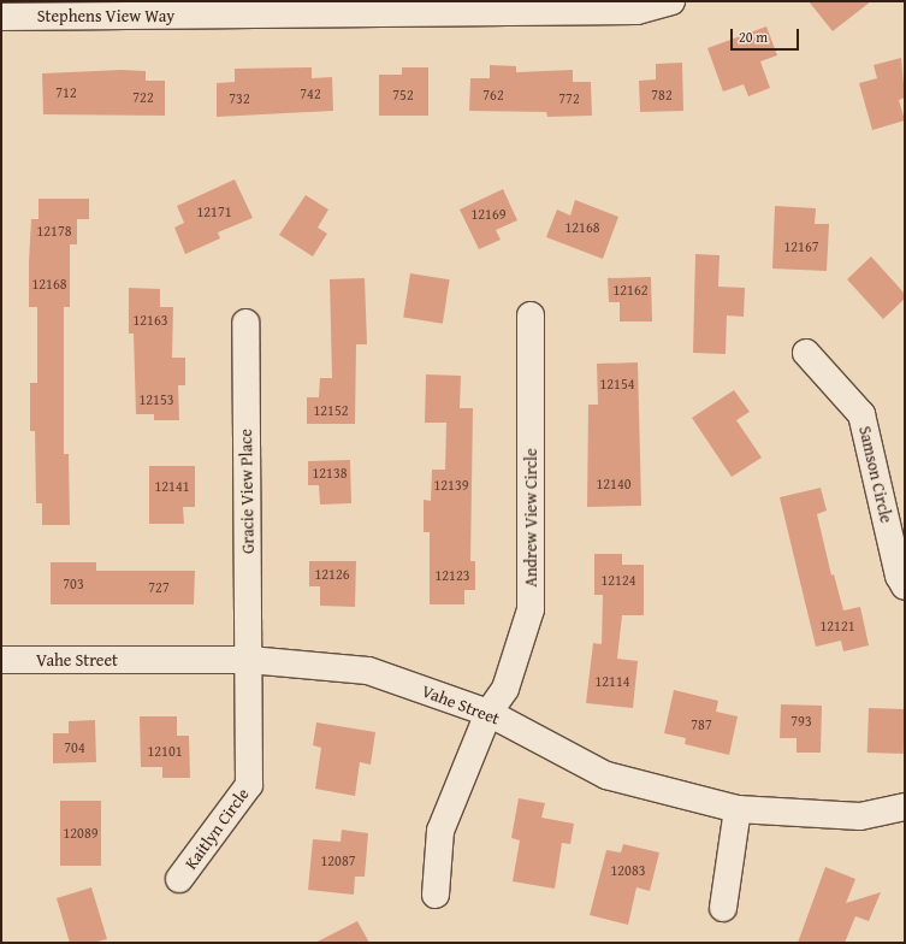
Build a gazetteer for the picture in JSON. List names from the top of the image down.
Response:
{
  "streets": {
    "street": [
      "Stephens View Way",
      "Samson Circle",
      "Gracie View Place",
      "Andrew View Circle",
      "Vahe Street",
      "Kaitlyn Circle"
    ]
  },
  "crossings": [
    ["Gracie View Place", "Vahe Street"],
    ["Gracie View Place", "Kaitlyn Circle"],
    ["Andrew View Circle", "Vahe Street"],
    ["Vahe Street", "Kaitlyn Circle"]
  ],
  "house_numbers": [
    "712",
    "742",
    "752",
    "762",
    "782",
    "722",
    "732",
    "772",
    "12171",
    "12169",
    "12168",
    "12178",
    "12167",
    "12168",
    "12162",
    "12163",
    "12154",
    "12153",
    "12152",
    "12138",
    "12140",
    "12139",
    "12141",
    "12126",
    "12123",
    "12124",
    "703",
    "727",
    "12121",
    "12114",
    "793",
    "787",
    "704",
    "12101",
    "12089",
    "12087",
    "12083"
  ],
  "scale_bar": "20 m"
}
